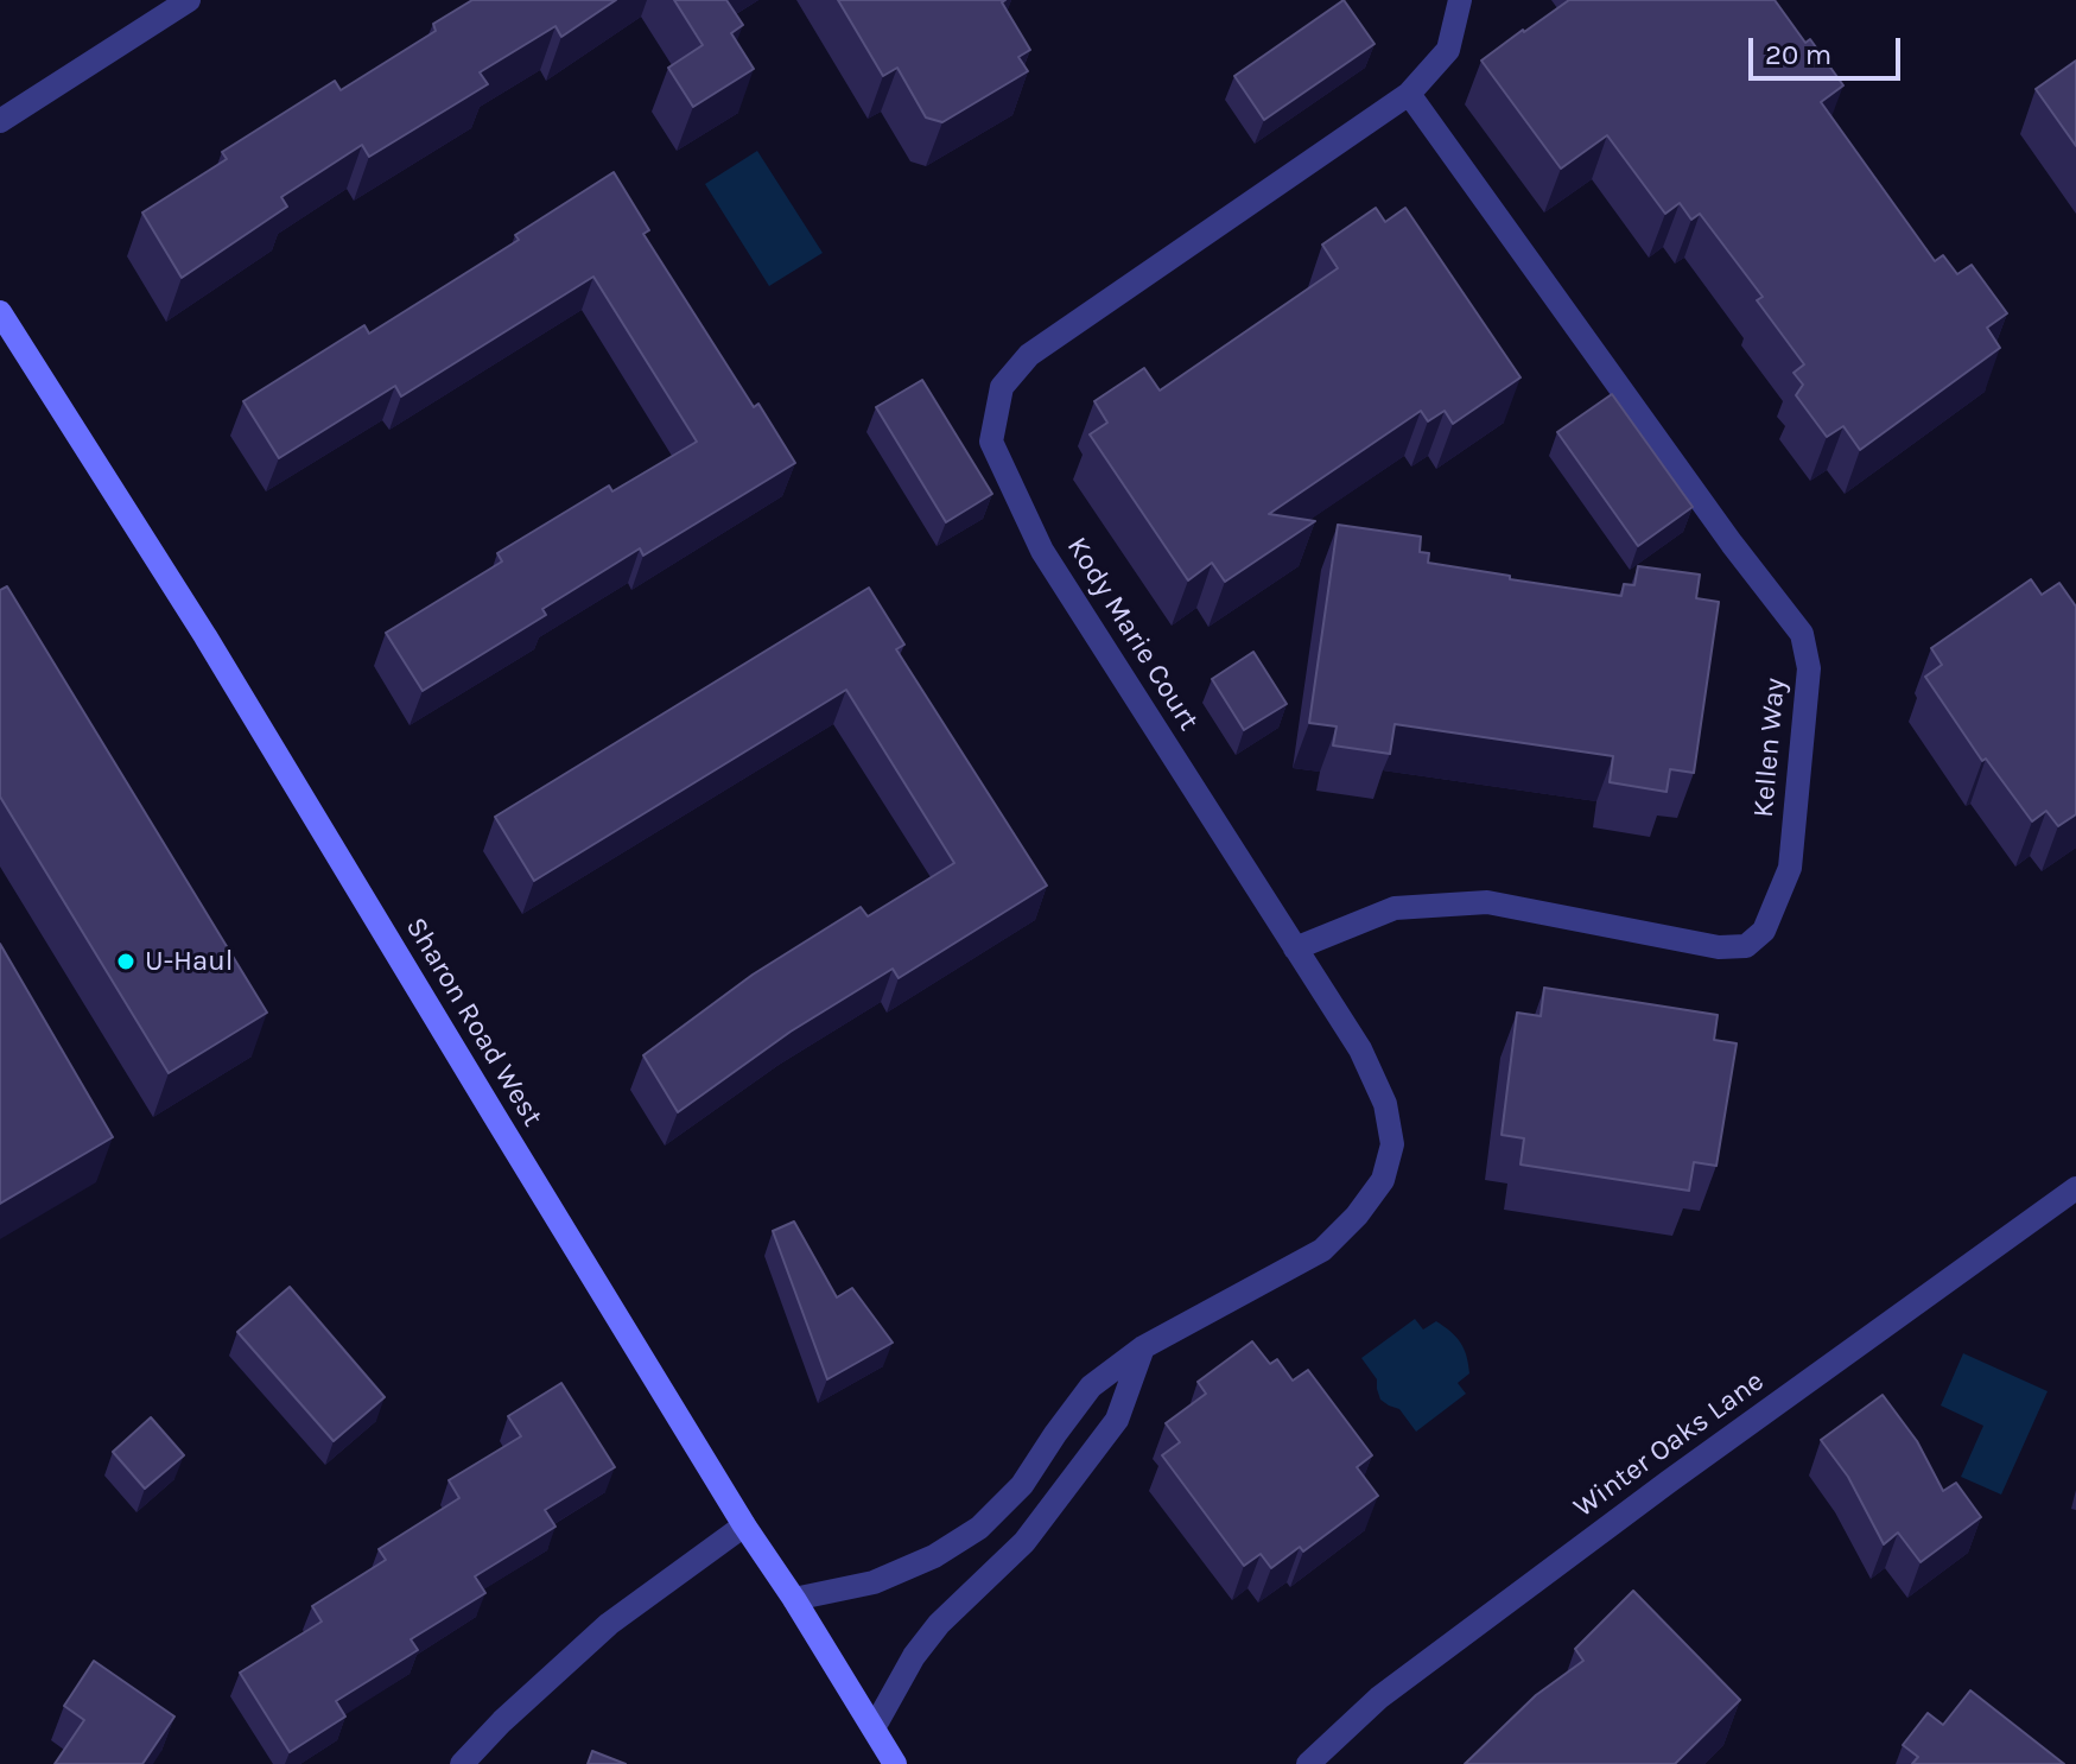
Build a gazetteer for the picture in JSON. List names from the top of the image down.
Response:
{
  "streets": {
    "main road": ["Sharon Road West"],
    "street": ["Kody Marie Court", "Kellen Way", "Winter Oaks Lane"]
  },
  "crossings": [
    ["Kody Marie Court", "Kellen Way"],
    ["Kody Marie Court", "Sharon Road West"]
  ],
  "places": ["U-Haul"],
  "scale_bar": "20 m"
}
